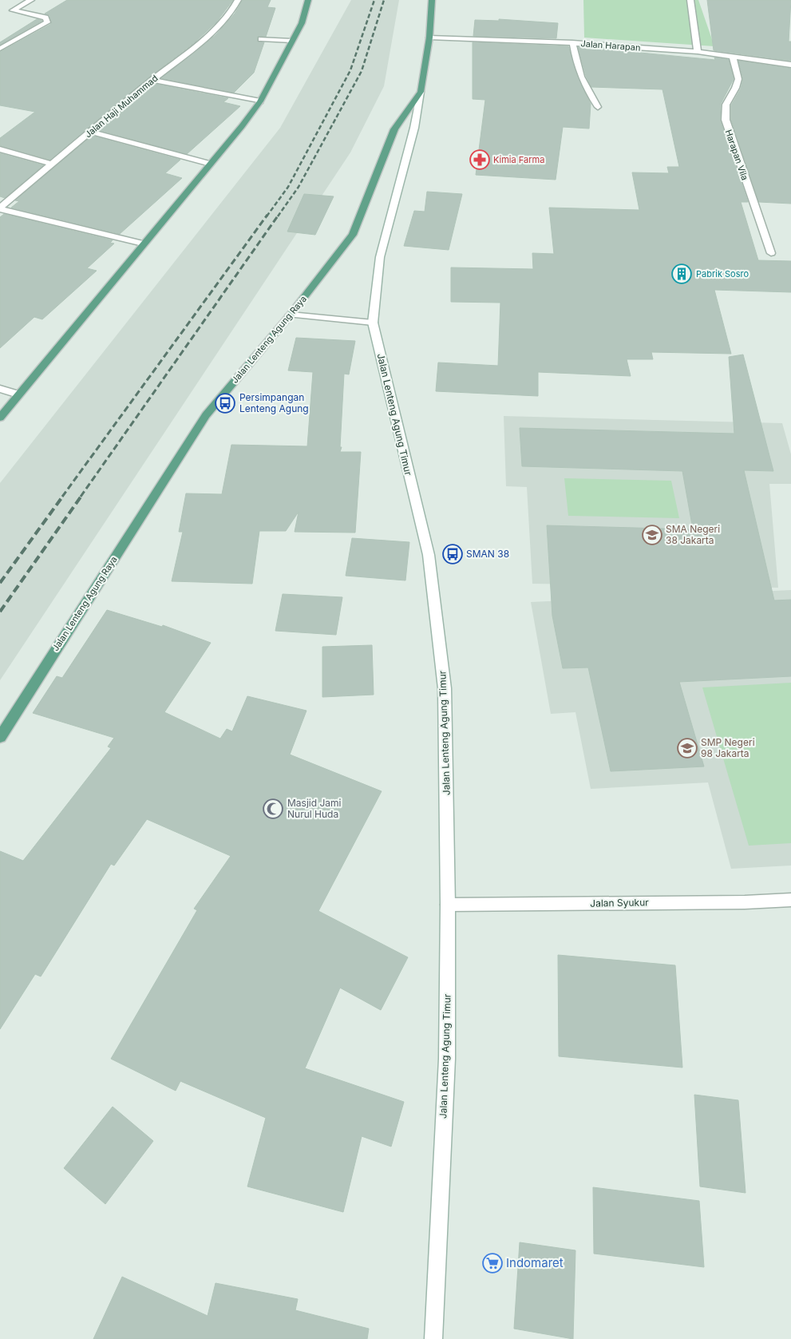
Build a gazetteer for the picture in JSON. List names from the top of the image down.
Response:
{
  "streets": {
    "main road": ["Jalan Lenteng Agung Raya"],
    "street": [
      "Jalan Harapan",
      "Jalan Haji Muhammad",
      "Harapan Vila",
      "Jalan Lenteng Agung Timur",
      "Jalan Syukur"
    ]
  },
  "crossings": [
    ["Jalan Harapan", "Harapan Vila"],
    ["Jalan Harapan", "Jalan Lenteng Agung Raya"],
    ["Jalan Lenteng Agung Raya", "Jalan Lenteng Agung Timur"],
    ["Jalan Lenteng Agung Timur", "Jalan Syukur"]
  ],
  "places": {
    "pharmacy": ["Kimia Farma"],
    "building": ["Pabrik Sosro"],
    "bus stop": ["Persimpangan Lenteng Agung", "SMAN 38"],
    "school or university": ["SMA Negeri 38 Jakarta", "SMP Negeri 98 Jakarta"],
    "mosque": ["Masjid Jami Nurul Huda"],
    "supermarket": ["Indomaret"]
  }
}
